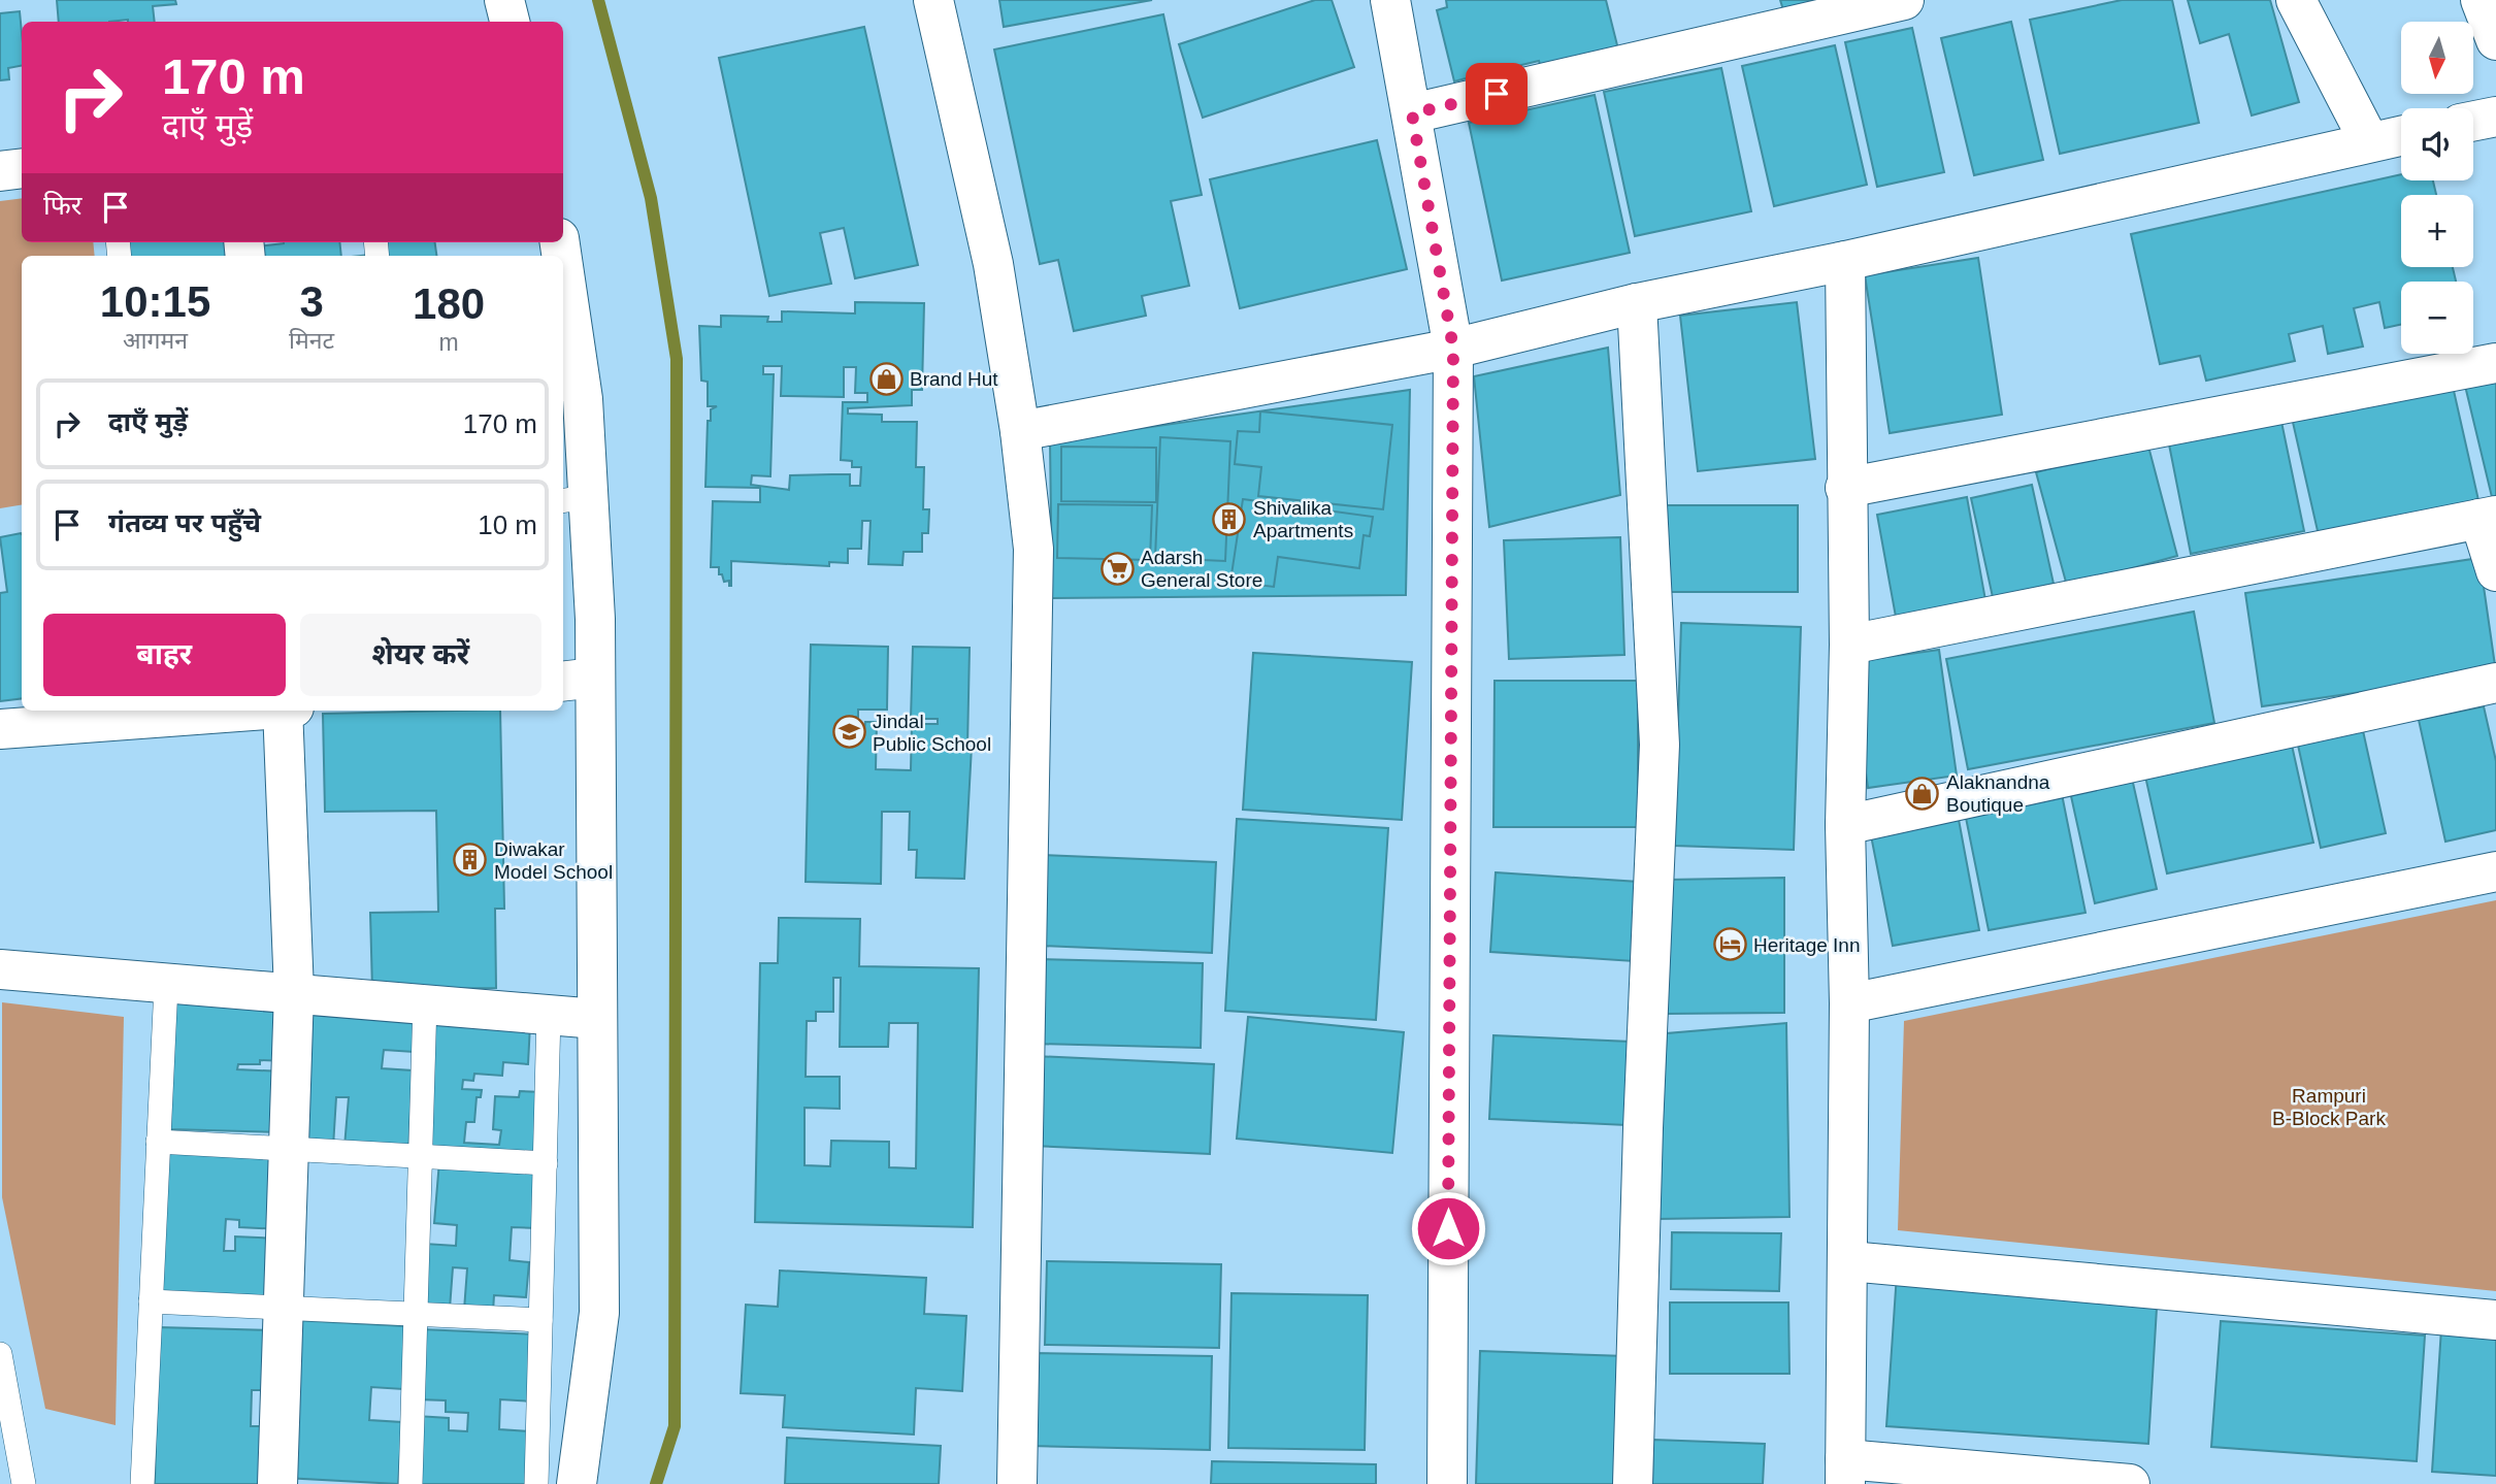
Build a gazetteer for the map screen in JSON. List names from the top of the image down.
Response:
{
  "parks": ["Rampuri B-Block Park"],
  "places": {
    "shop": ["Brand Hut", "Alaknandna Boutique"],
    "building": ["Shivalika Apartments", "Diwakar Model School"],
    "supermarket": ["Adarsh General Store"],
    "school or university": ["Jindal Public School"],
    "hotel": ["Heritage Inn"]
  },
  "north": "bottom",
  "page": {
    "map_buttons": ["+", "−"],
    "turn": ["170 m", "दाएँ मुड़ें"],
    "then": "फिर",
    "eta": [
      "10:15",
      "आगमन",
      "3",
      "मिनट",
      "180",
      "m"
    ],
    "list": [
      {
        "name": "दाएँ मुड़ें",
        "value": "170 m"
      },
      {
        "name": "गंतव्य पर पहुँचे",
        "value": "10 m"
      }
    ],
    "buttons": ["बाहर", "शेयर करें"]
  }
}
